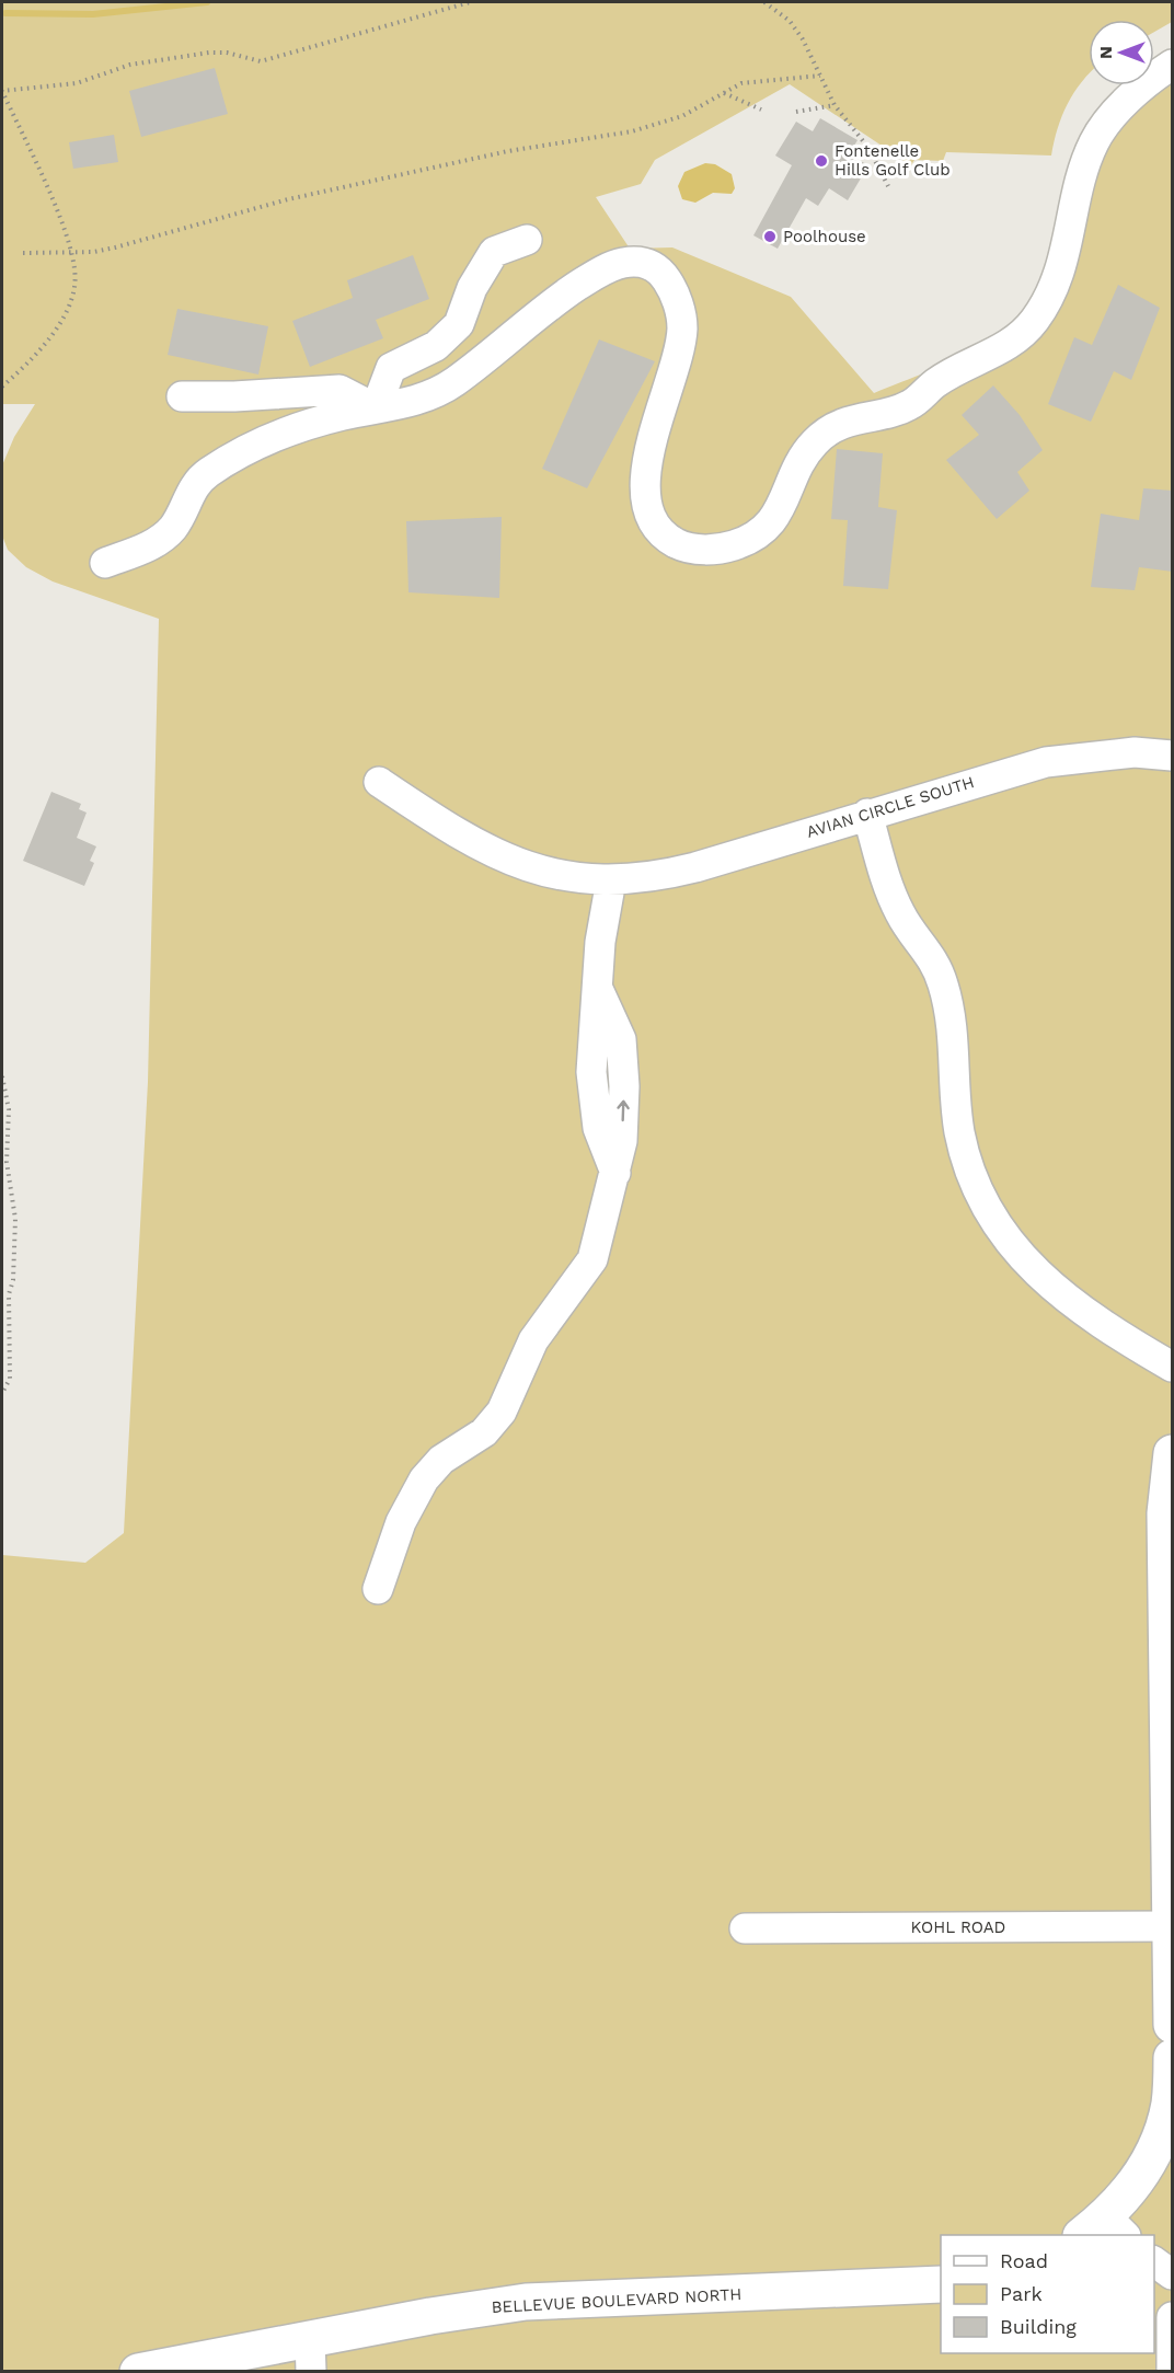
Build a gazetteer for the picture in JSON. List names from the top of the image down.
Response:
{
  "streets": {
    "main road": ["BELLEVUE BOULEVARD NORTH"],
    "street": ["AVIAN CIRCLE SOUTH", "KOHL ROAD"]
  },
  "places": ["Fontenelle Hills Golf Club", "Poolhouse"],
  "legend": ["Road", "Park", "Building"],
  "north": "left"
}
